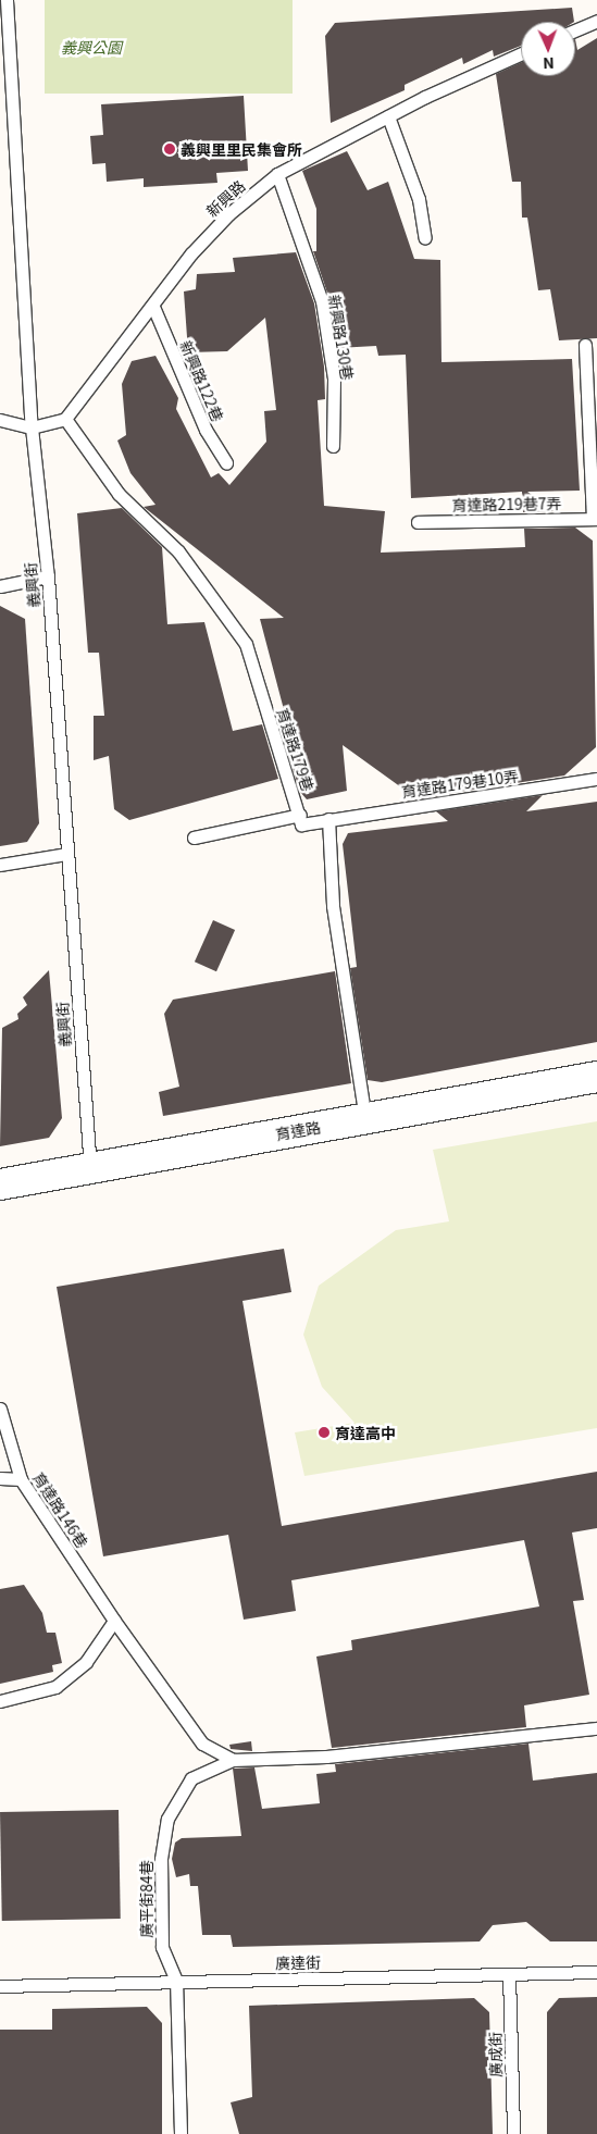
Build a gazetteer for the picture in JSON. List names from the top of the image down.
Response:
{
  "streets": {
    "street": ["育達路"],
    "lane": [
      "新興路",
      "新興路130巷",
      "新興路122巷",
      "育達路219巷7弄",
      "義興街",
      "育達路179巷",
      "育達路179巷10弄",
      "育達路146巷",
      "廣平街84巷",
      "廣達街",
      "廣成街"
    ]
  },
  "crossings": [
    ["新興路", "新興路130巷"],
    ["新興路", "新興路122巷"],
    ["新興路", "育達路179巷"],
    ["義興街", "育達路"],
    ["育達路179巷", "育達路179巷10弄"],
    ["育達路146巷", "廣平街84巷"],
    ["廣平街84巷", "廣達街"],
    ["廣達街", "廣成街"]
  ],
  "parks": ["義興公園"],
  "places": ["義興里里民集會所", "育達高中"],
  "north": "bottom"
}
